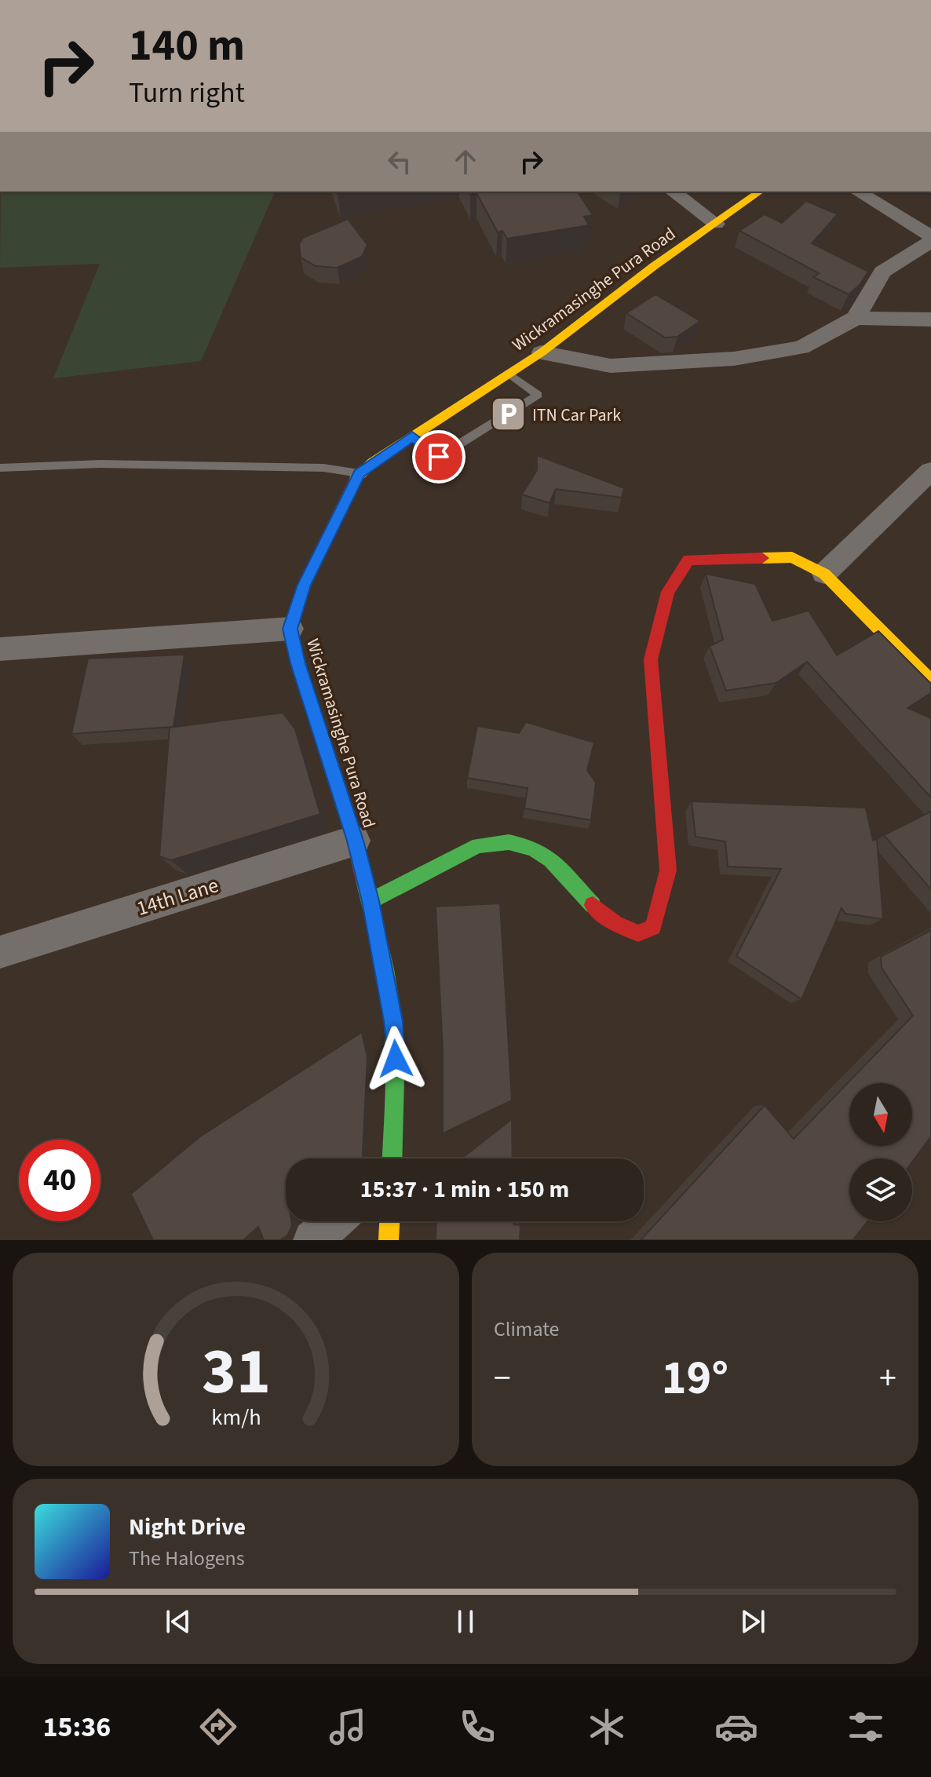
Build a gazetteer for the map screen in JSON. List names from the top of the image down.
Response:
{
  "streets": {
    "street": ["Wickramasinghe Pura Road", "14th Lane"]
  },
  "crossings": [
    ["Wickramasinghe Pura Road", "14th Lane"]
  ],
  "places": {
    "parking": ["ITN Car Park"]
  },
  "north": "bottom",
  "page": {
    "turn": ["140 m", "Turn right"],
    "limit": "40",
    "trip": "15:37 · 1 min · 150 m",
    "tile": "Climate",
    "heat": ["−", "19°", "+"],
    "song": ["Night Drive", "The Halogens"],
    "tabs": "15:36",
    "gauge": ["31", "km/h"]
  }
}
